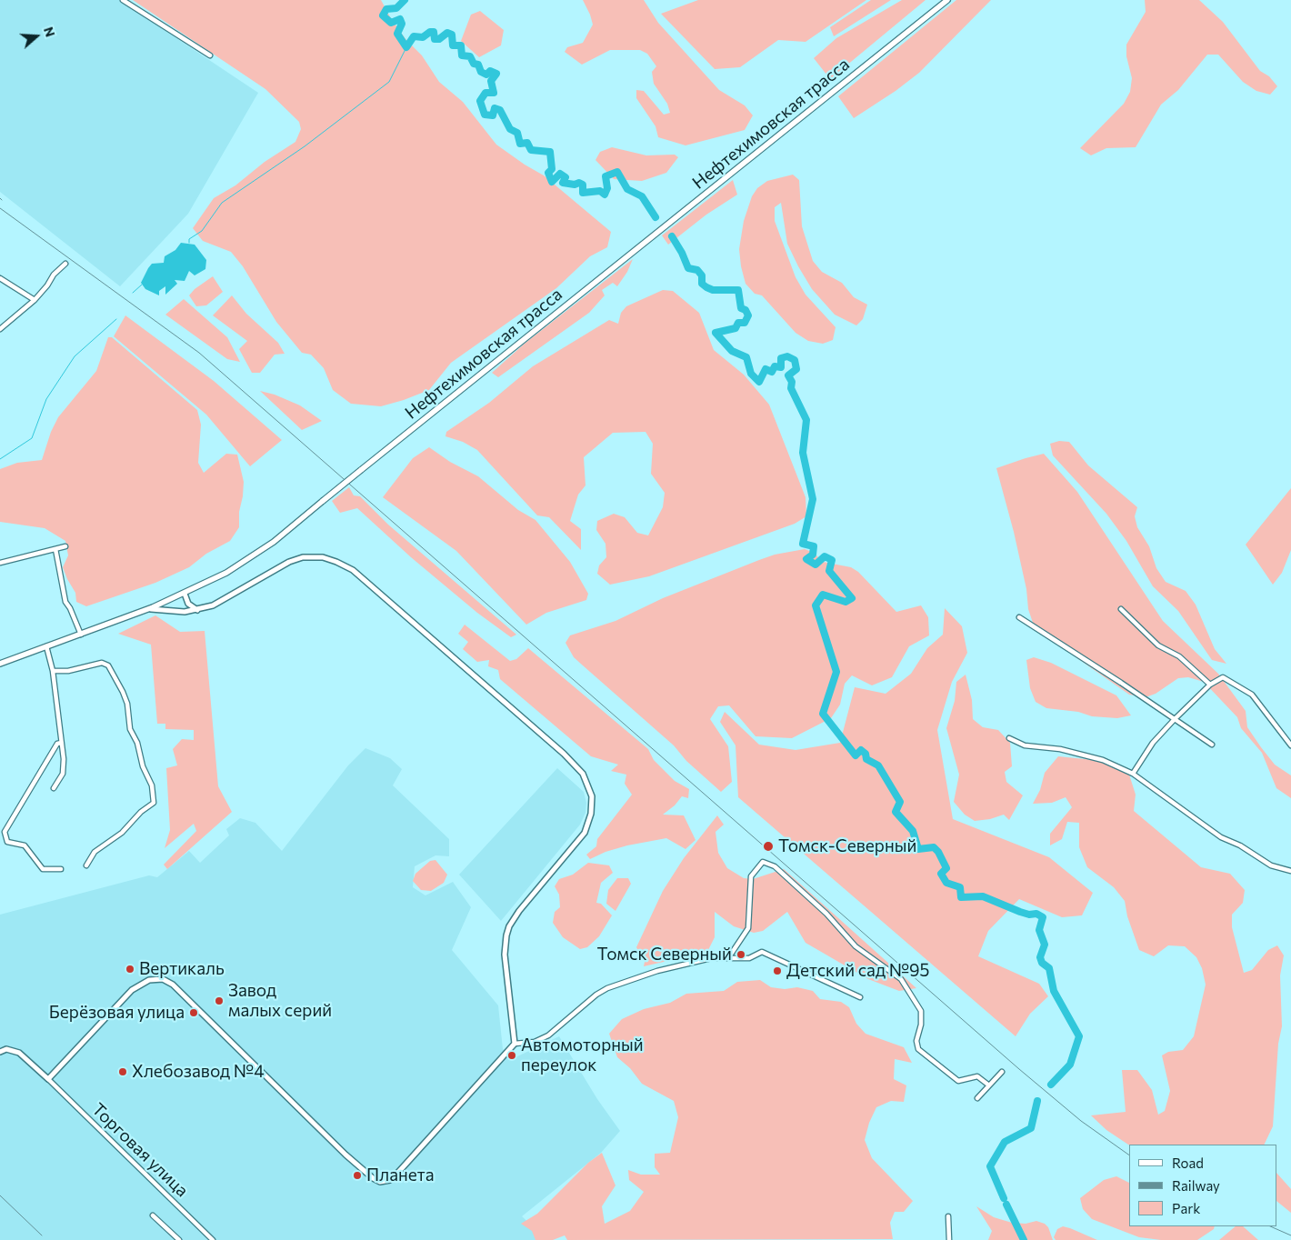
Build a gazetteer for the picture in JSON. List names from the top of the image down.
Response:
{
  "streets": {
    "main road": ["Нефтехимовская трасса"],
    "street": ["Торговая улица"]
  },
  "places": [
    "Томск-Северный",
    "Томск Северный",
    "Вертикаль",
    "Детский сад №95",
    "Завод малых серий",
    "Берёзовая улица",
    "Автомоторный переулок",
    "Хлебозавод №4",
    "Планета"
  ],
  "legend": ["Road", "Railway", "Park"],
  "north": "right"
}
